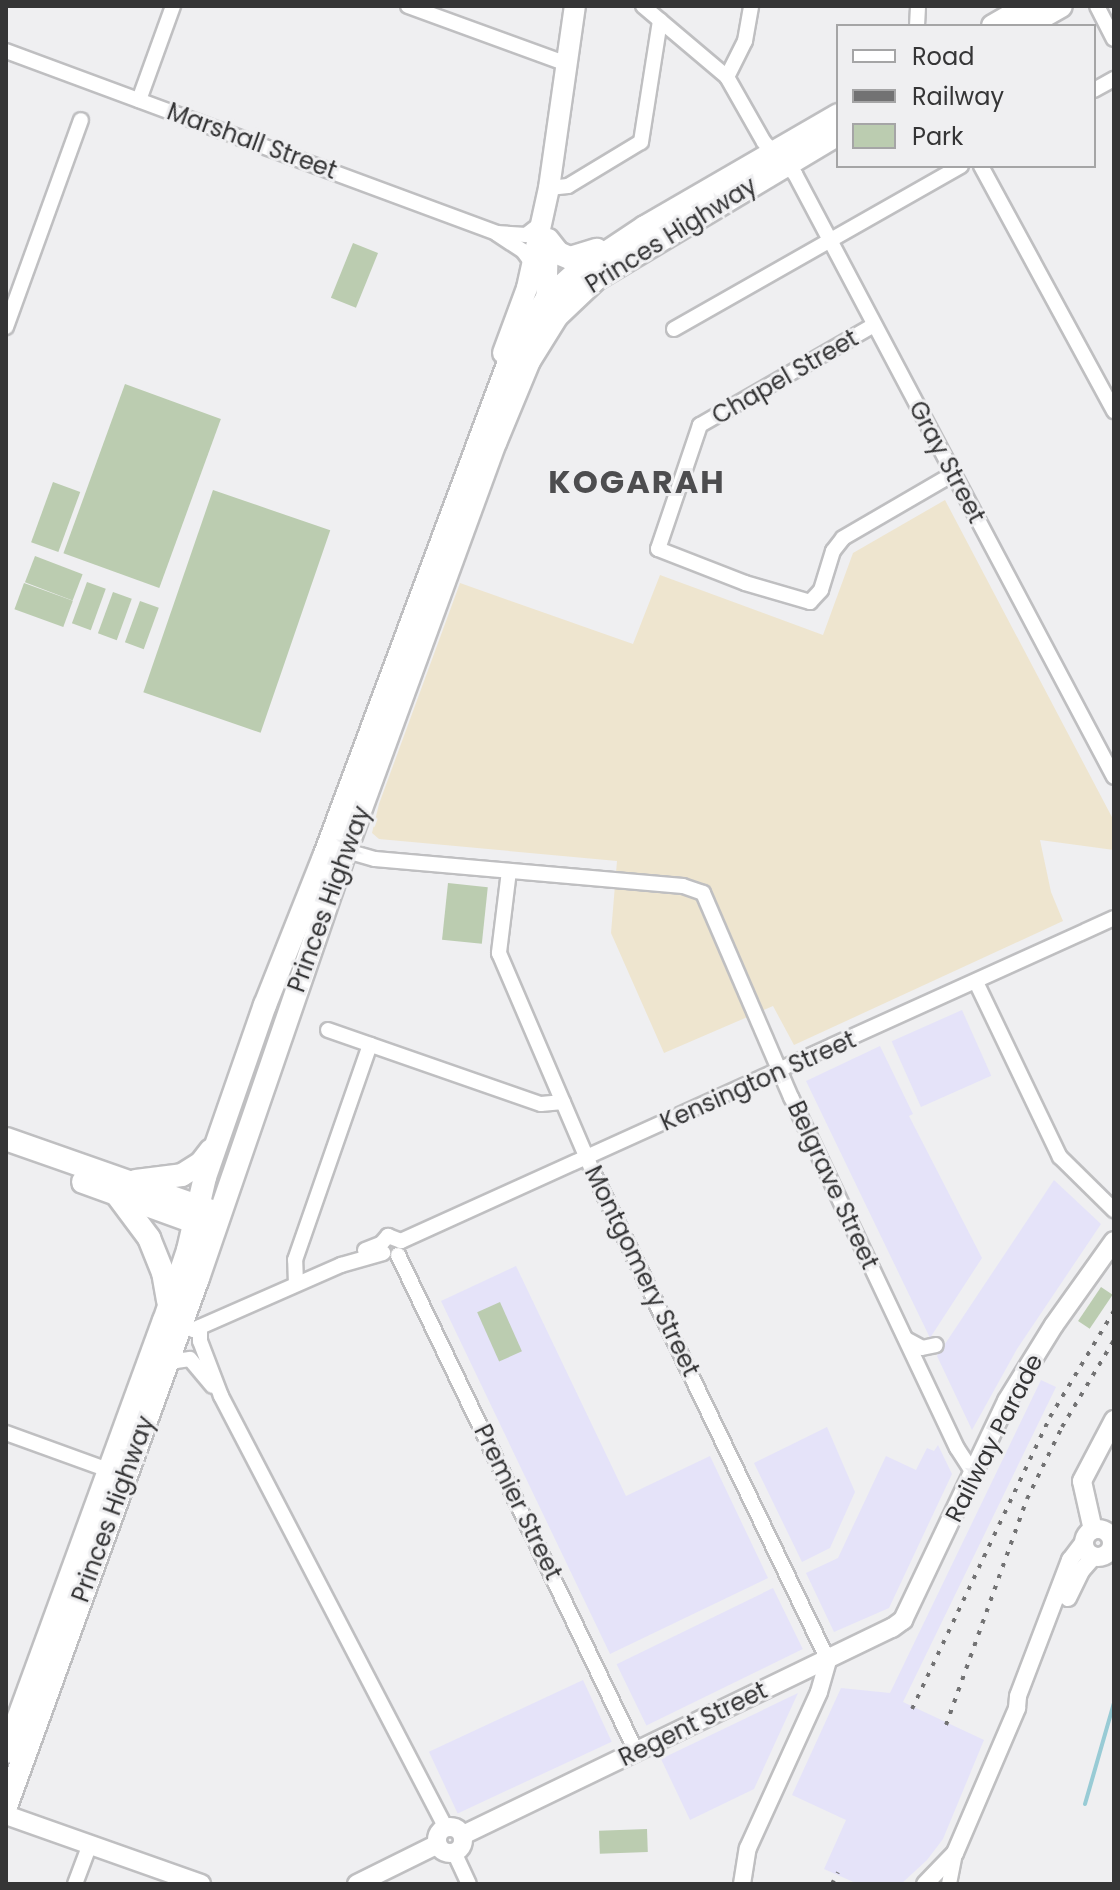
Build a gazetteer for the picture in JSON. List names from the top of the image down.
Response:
{
  "streets": {
    "highway": ["Princes Highway"],
    "main road": ["Railway Parade", "Regent Street"],
    "street": [
      "Marshall Street",
      "Chapel Street",
      "Gray Street",
      "Kensington Street",
      "Belgrave Street",
      "Montgomery Street",
      "Premier Street"
    ]
  },
  "crossings": [
    ["Princes Highway", "Gray Street"],
    ["Princes Highway", "Kensington Street"],
    ["Chapel Street", "Gray Street"],
    ["Kensington Street", "Belgrave Street"],
    ["Kensington Street", "Montgomery Street"],
    ["Kensington Street", "Premier Street"],
    ["Belgrave Street", "Montgomery Street"],
    ["Belgrave Street", "Railway Parade"],
    ["Montgomery Street", "Regent Street"],
    ["Railway Parade", "Regent Street"],
    ["Premier Street", "Regent Street"]
  ],
  "districts": ["KOGARAH"],
  "legend": ["Road", "Railway", "Park"]
}
